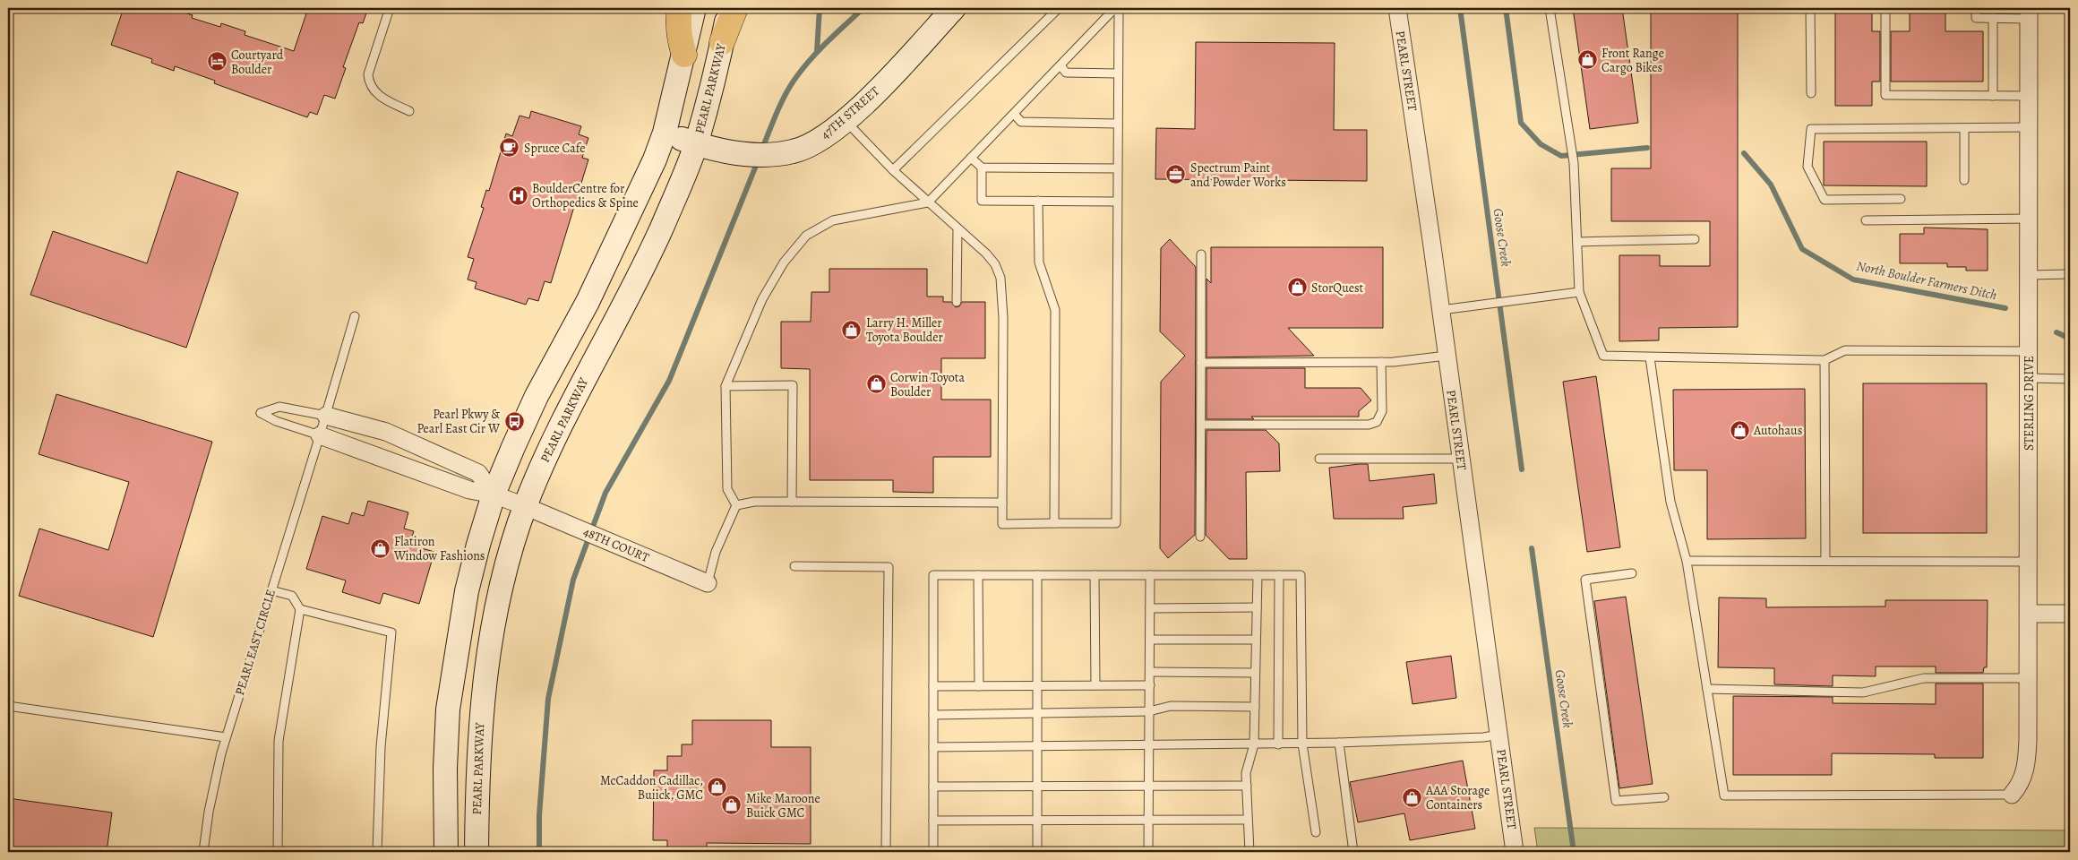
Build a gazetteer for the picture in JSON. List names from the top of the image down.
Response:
{
  "streets": {
    "main road": ["PEARL PARKWAY", "47TH STREET"],
    "street": ["PEARL STREET", "STERLING DRIVE", "48TH COURT"],
    "lane": ["PEARL EAST CIRCLE"]
  },
  "crossings": [
    ["PEARL PARKWAY", "47TH STREET"],
    ["PEARL PARKWAY", "48TH COURT"]
  ],
  "water": ["Goose Creek", "North Boulder Farmers Ditch"],
  "places": {
    "shop": [
      "Front Range Cargo Bikes",
      "StorQuest",
      "Larry H. Miller Toyota Boulder",
      "Corwin Toyota Boulder",
      "Autohaus",
      "Flatiron Window Fashions",
      "McCaddon Cadillac, Buiick, GMC",
      "AAA Storage Containers",
      "Mike Maroone Buick GMC"
    ],
    "hotel": ["Courtyard Boulder"],
    "cafe": ["Spruce Cafe"],
    "office": ["Spectrum Paint and Powder Works"],
    "hospital": ["BoulderCentre for Orthopedics & Spine"],
    "bus stop": ["Pearl Pkwy & Pearl East Cir W"]
  }
}
